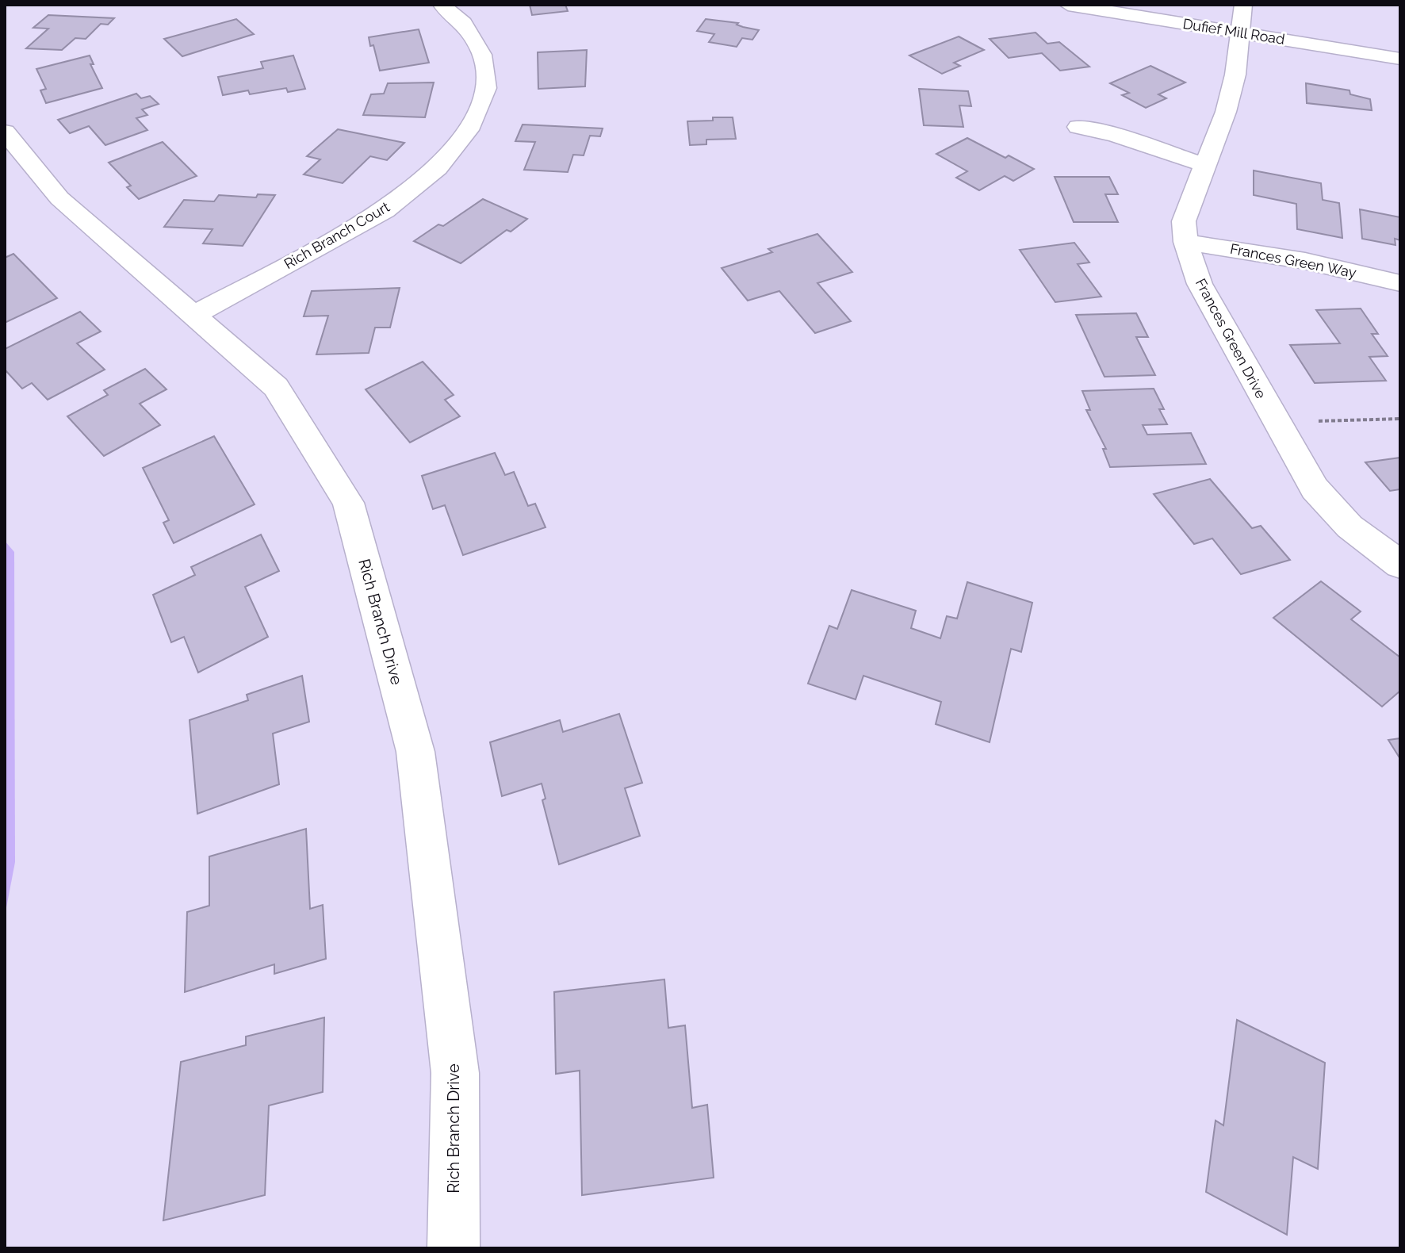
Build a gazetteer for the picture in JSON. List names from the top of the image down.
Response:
{
  "streets": {
    "street": [
      "Dufief Mill Road",
      "Rich Branch Court",
      "Frances Green Way",
      "Frances Green Drive",
      "Rich Branch Drive"
    ]
  },
  "crossings": [
    ["Dufief Mill Road", "Frances Green Drive"],
    ["Rich Branch Court", "Rich Branch Drive"],
    ["Frances Green Way", "Frances Green Drive"]
  ]
}
